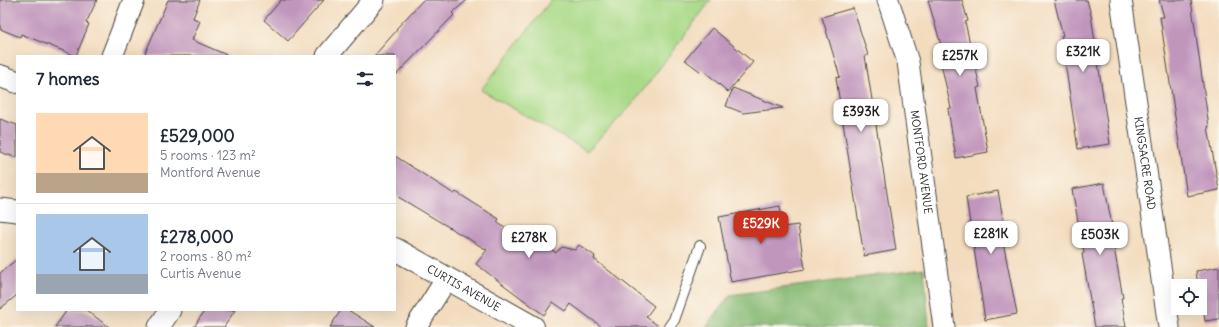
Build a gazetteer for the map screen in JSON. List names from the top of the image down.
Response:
{
  "streets": {
    "street": ["MONTFORD AVENUE", "KINGSACRE ROAD", "CURTIS AVENUE"]
  },
  "page": {
    "price": [
      "£321K",
      "£257K",
      "£393K",
      "£529K",
      "£281K",
      "£503K",
      "£278K"
    ],
    "heading": "7 homes",
    "list": [
      {
        "name": "£529,000",
        "note": "5 rooms · 123 m² · Montford Avenue"
      },
      {
        "name": "£278,000",
        "note": "2 rooms · 80 m² · Curtis Avenue"
      }
    ]
  }
}
